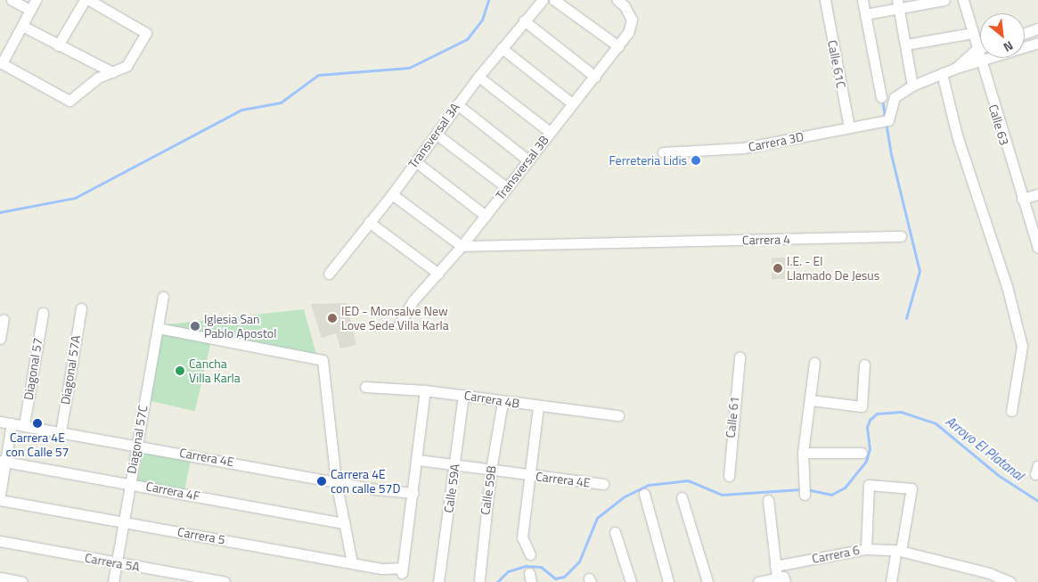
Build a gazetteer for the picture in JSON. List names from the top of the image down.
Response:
{
  "streets": {
    "street": [
      "Calle 61C",
      "Calle 63",
      "Transversal 3A",
      "Carrera 3D",
      "Transversal 3B",
      "Carrera 4",
      "Diagonal 57",
      "Diagonal 57A",
      "Carrera 4B",
      "Calle 61",
      "Diagonal 57C",
      "Carrera 4E",
      "Calle 59A",
      "Calle 59B",
      "Carrera 4F",
      "Carrera 5",
      "Carrera 6",
      "Carrera 5A"
    ]
  },
  "crossings": [
    ["Calle 61C", "Carrera 3D"],
    ["Transversal 3B", "Carrera 4"],
    ["Diagonal 57", "Carrera 4E"],
    ["Diagonal 57A", "Carrera 4E"],
    ["Carrera 4B", "Calle 59A"],
    ["Carrera 4B", "Calle 59B"],
    ["Diagonal 57C", "Carrera 4E"],
    ["Diagonal 57C", "Carrera 4F"],
    ["Diagonal 57C", "Carrera 5"],
    ["Diagonal 57C", "Carrera 5A"],
    ["Carrera 4E", "Calle 59A"],
    ["Carrera 4E", "Calle 59B"],
    ["Carrera 4E", "Carrera 5"]
  ],
  "water": ["Arroyo El Platanal"],
  "places": [
    "Ferreteria Lidis",
    "I.E. - El Llamado De Jesus",
    "IED - Monsalve New Love Sede Villa Karla",
    "Iglesia San Pablo Apostol",
    "Cancha Villa Karla",
    "Carrera 4E con Calle 57",
    "Carrera 4E con calle 57D"
  ],
  "north": "bottom right"
}
